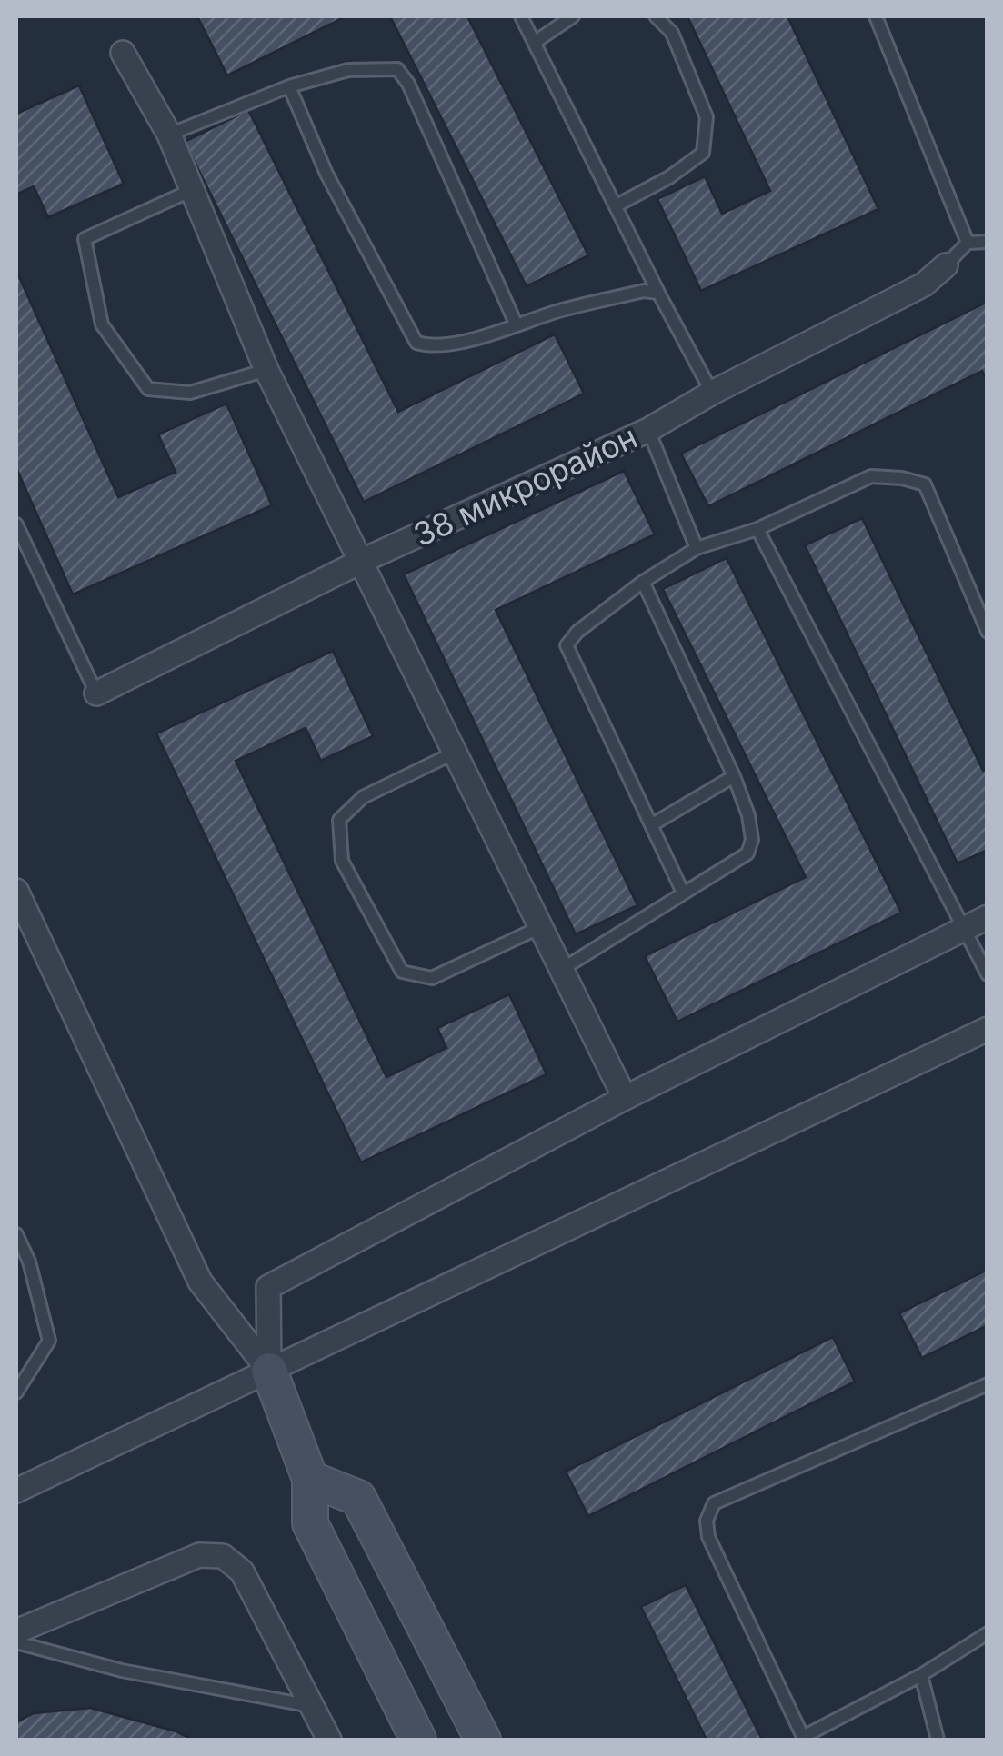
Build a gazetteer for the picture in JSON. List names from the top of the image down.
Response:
{
  "streets": {
    "street": ["38 микрорайон"]
  }
}
